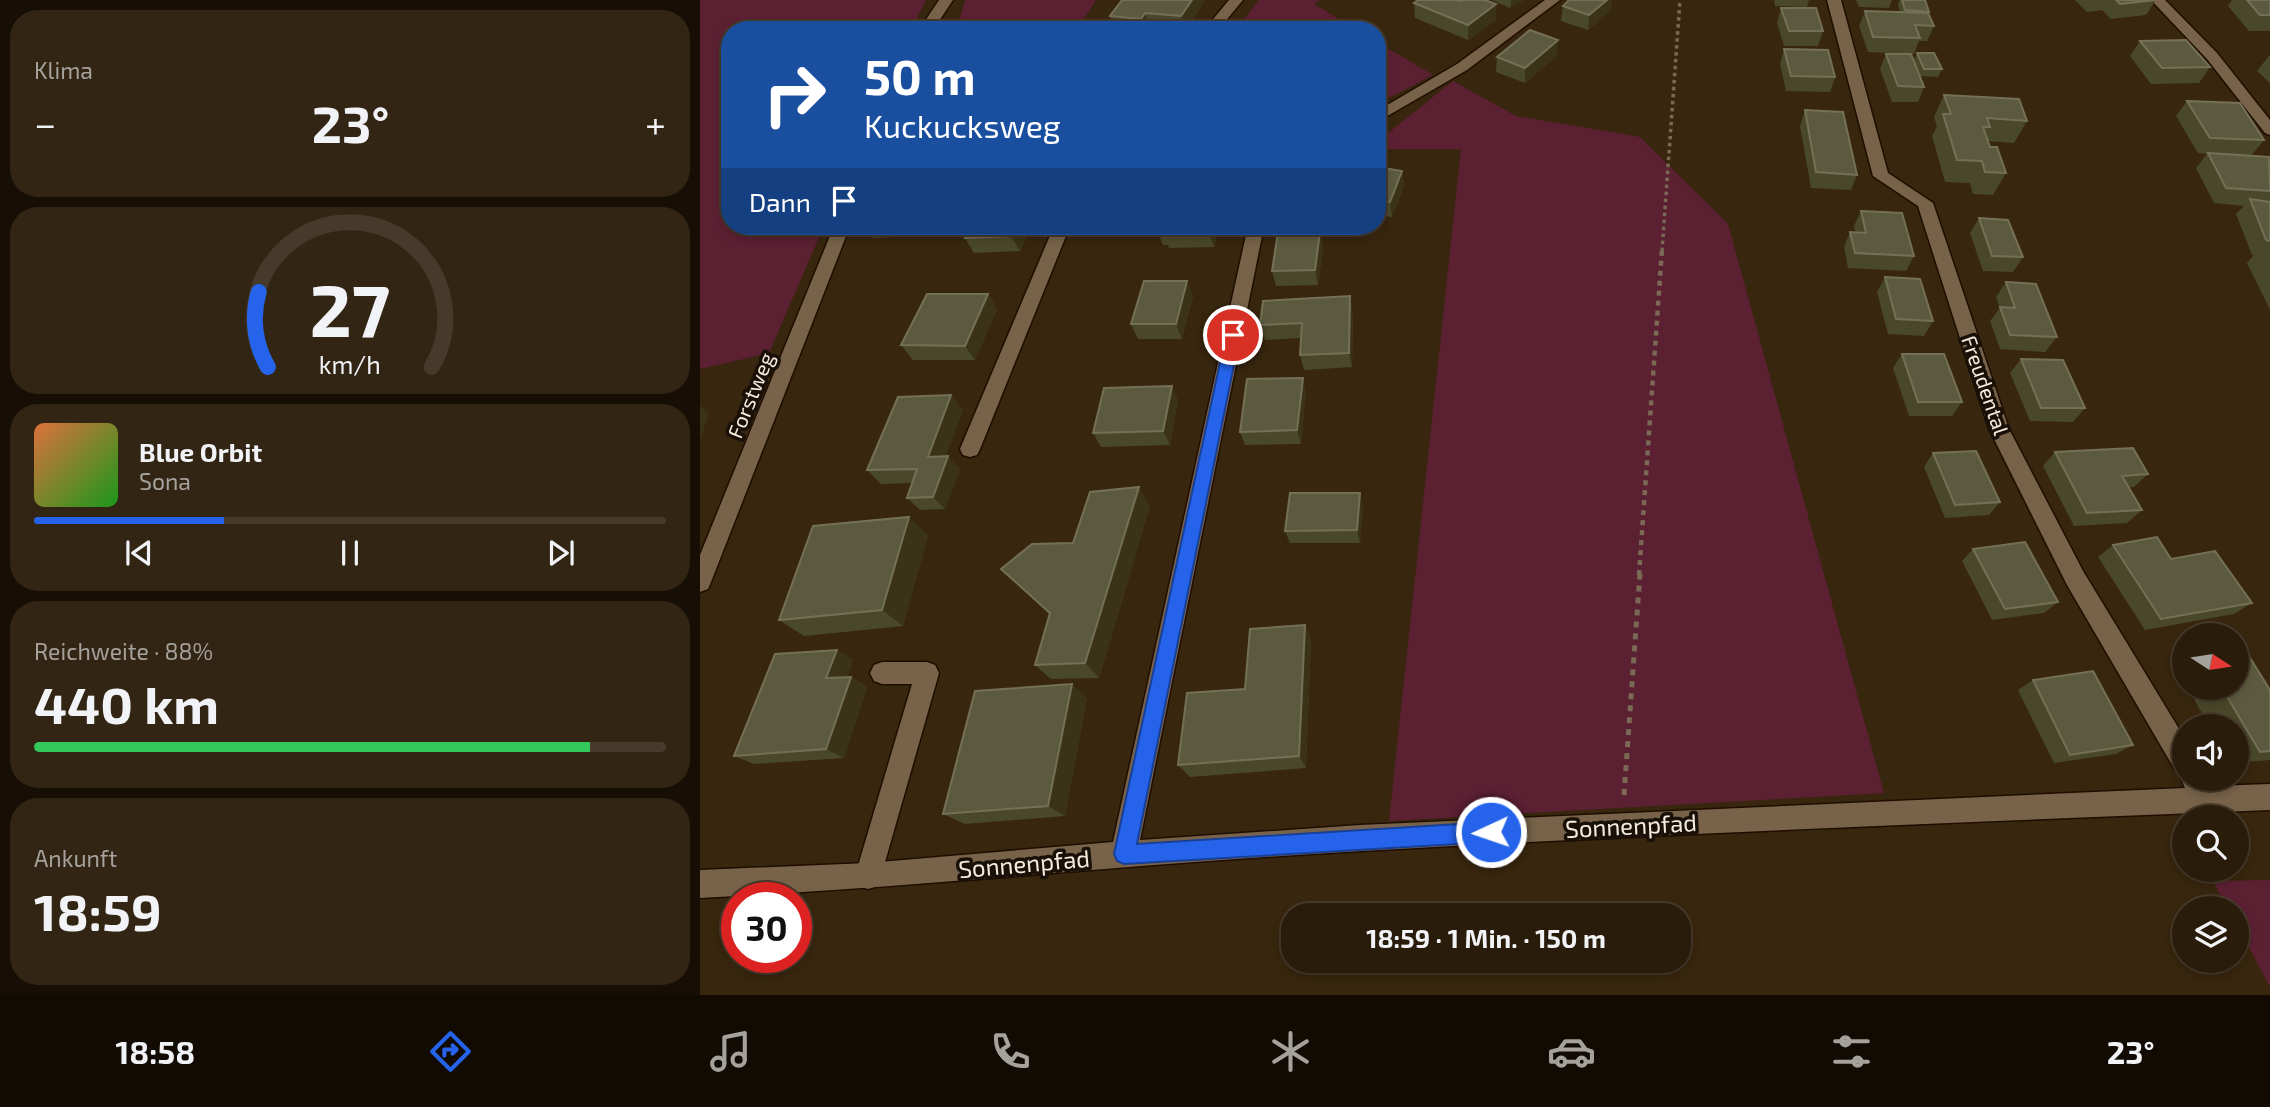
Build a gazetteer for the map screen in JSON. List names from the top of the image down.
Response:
{
  "streets": {
    "street": ["Freudental", "Forstweg", "Sonnenpfad"]
  },
  "north": "right",
  "page": {
    "tile": [
      "Klima",
      ["Reichweite · 88%", "440 km"],
      ["Ankunft", "18:59"]
    ],
    "turn": ["50 m", "Kuckucksweg"],
    "heat": ["−", "23°", "+"],
    "then": "Dann",
    "song": ["Blue Orbit", "Sona"],
    "limit": "30",
    "trip": "18:59 · 1 Min. · 150 m",
    "tabs": ["18:58", "23°"],
    "gauge": ["27", "km/h"]
  }
}
